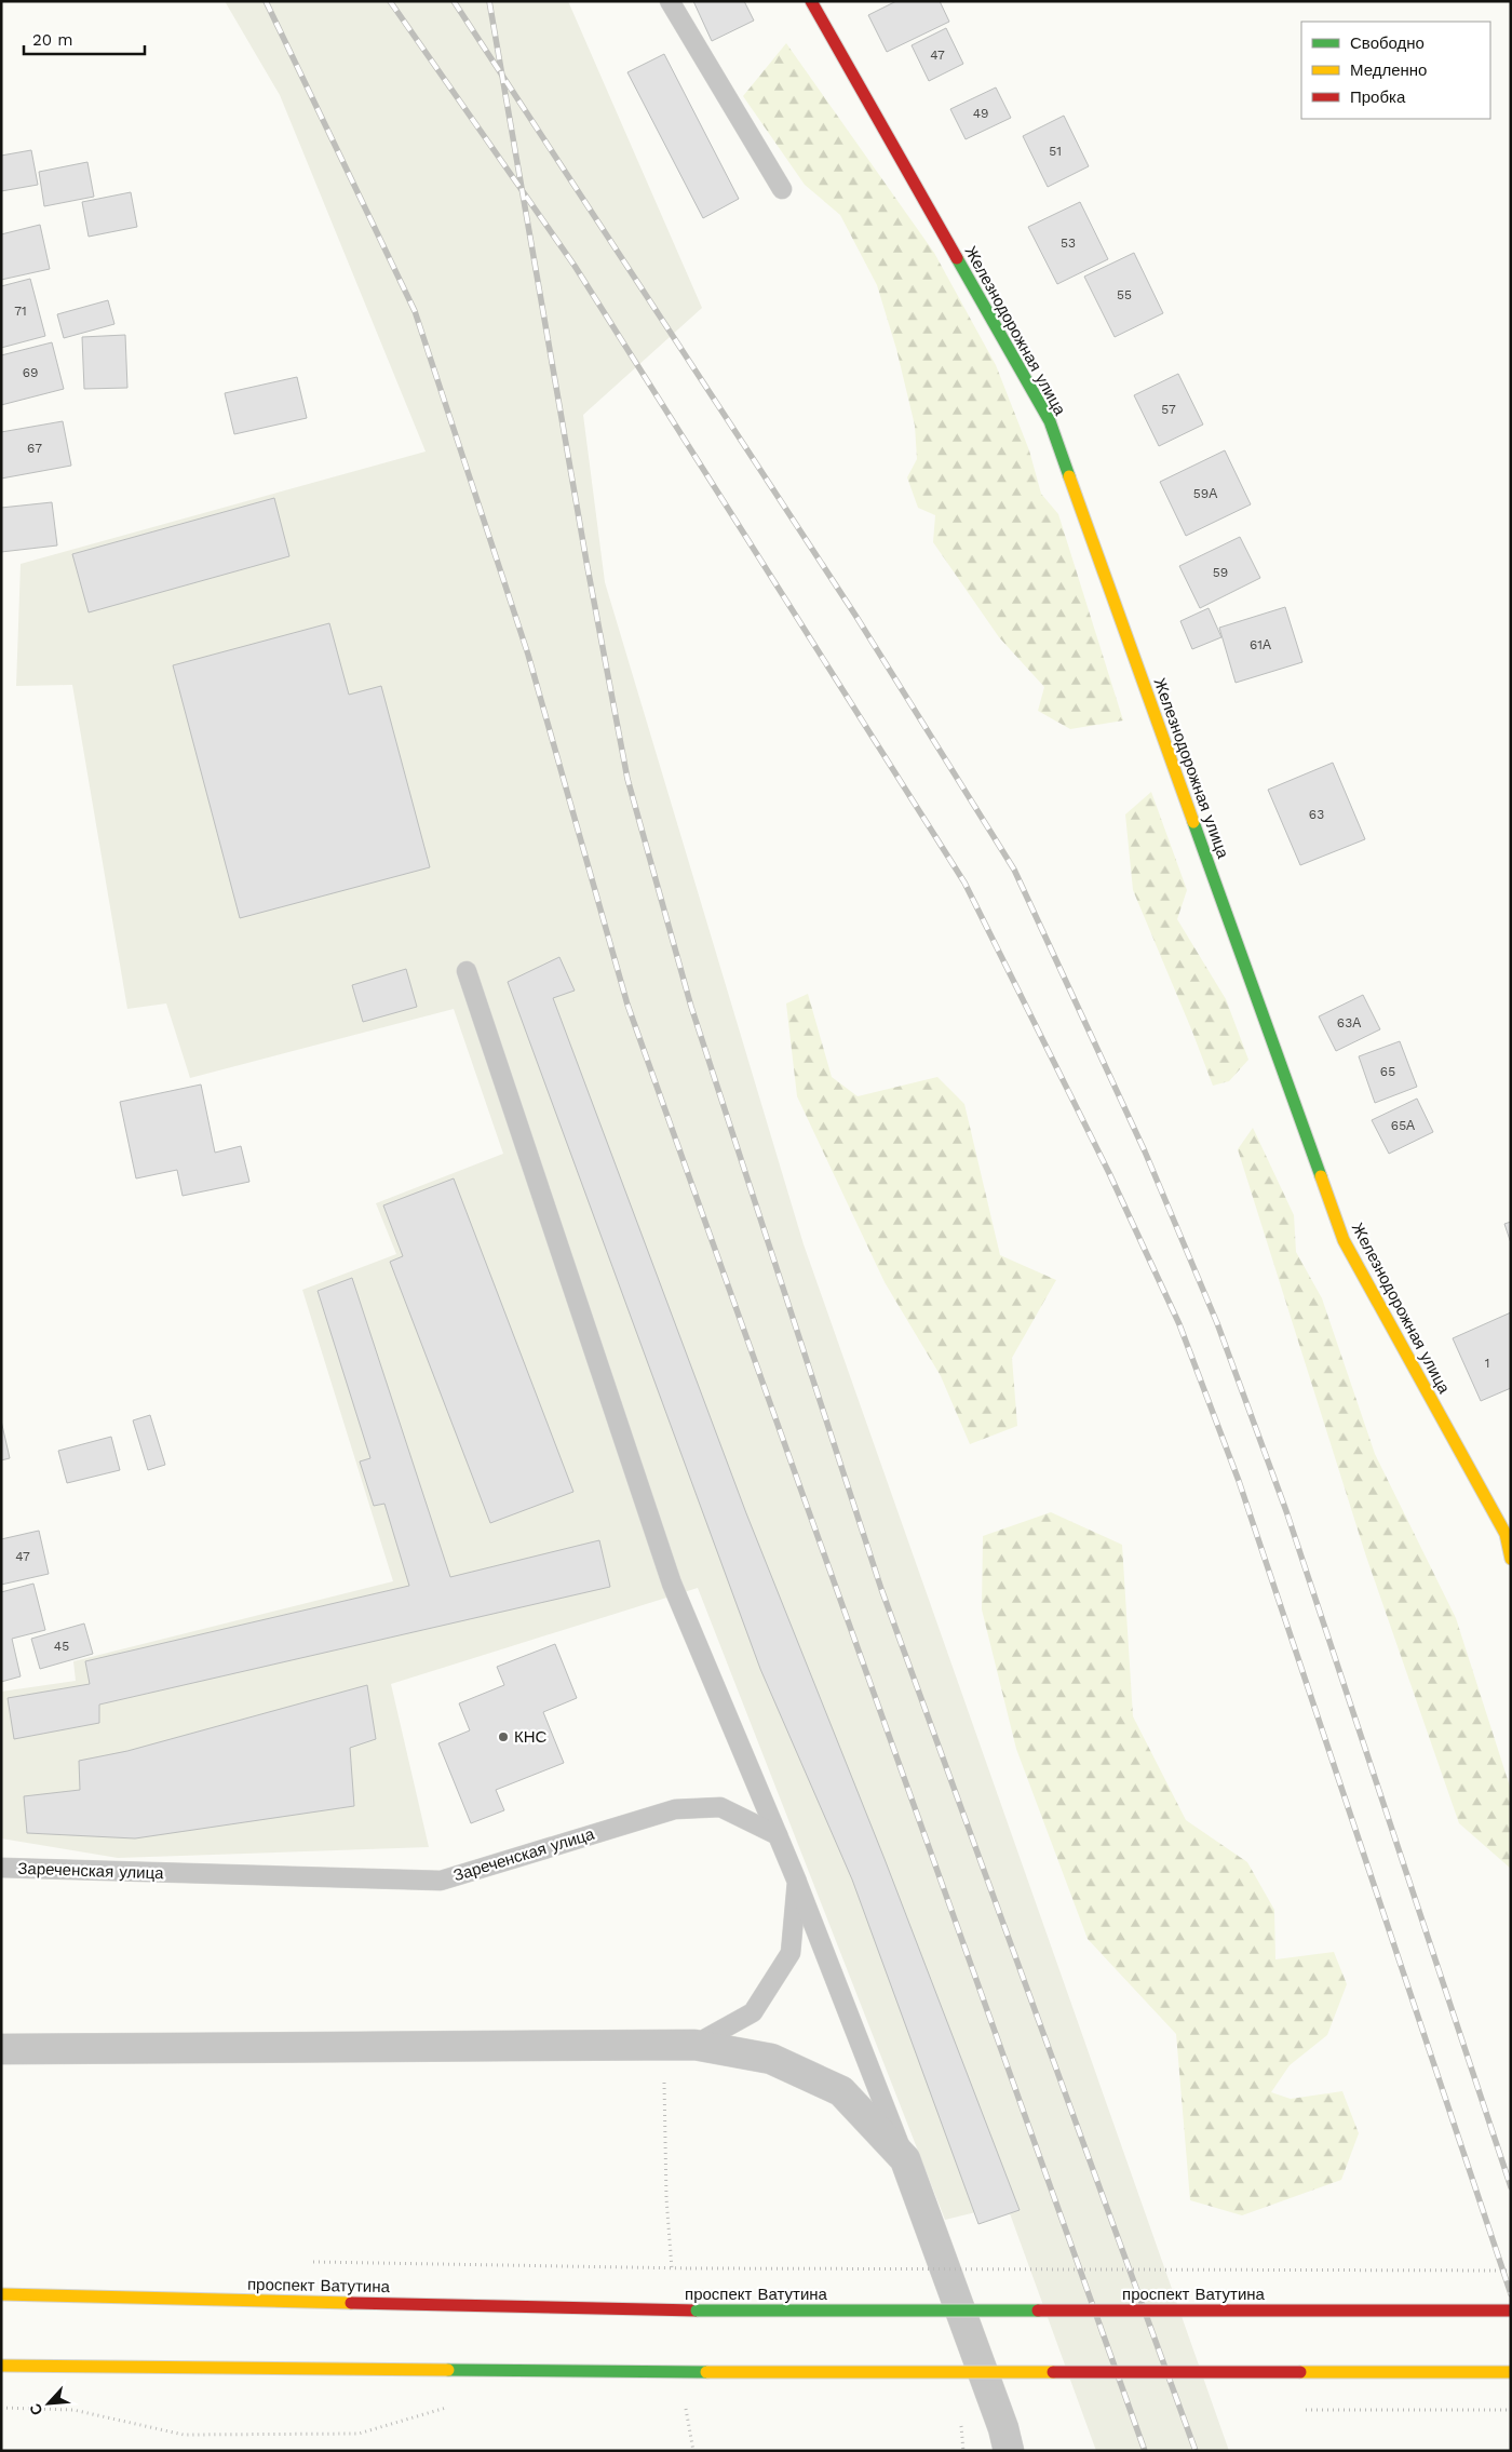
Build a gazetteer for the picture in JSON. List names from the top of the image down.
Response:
{
  "streets": {
    "main road": ["Железнодорожная улица", "проспект Ватутина"],
    "lane": ["Зареченская улица"]
  },
  "places": ["КНС"],
  "house_numbers": [
    "47",
    "49",
    "51",
    "53",
    "55",
    "71",
    "69",
    "57",
    "67",
    "59А",
    "59",
    "61А",
    "63",
    "63А",
    "65",
    "65А",
    "1",
    "47",
    "45"
  ],
  "legend": ["Свободно", "Медленно", "Пробка"],
  "scale_bar": "20 m",
  "north": "bottom left"
}
